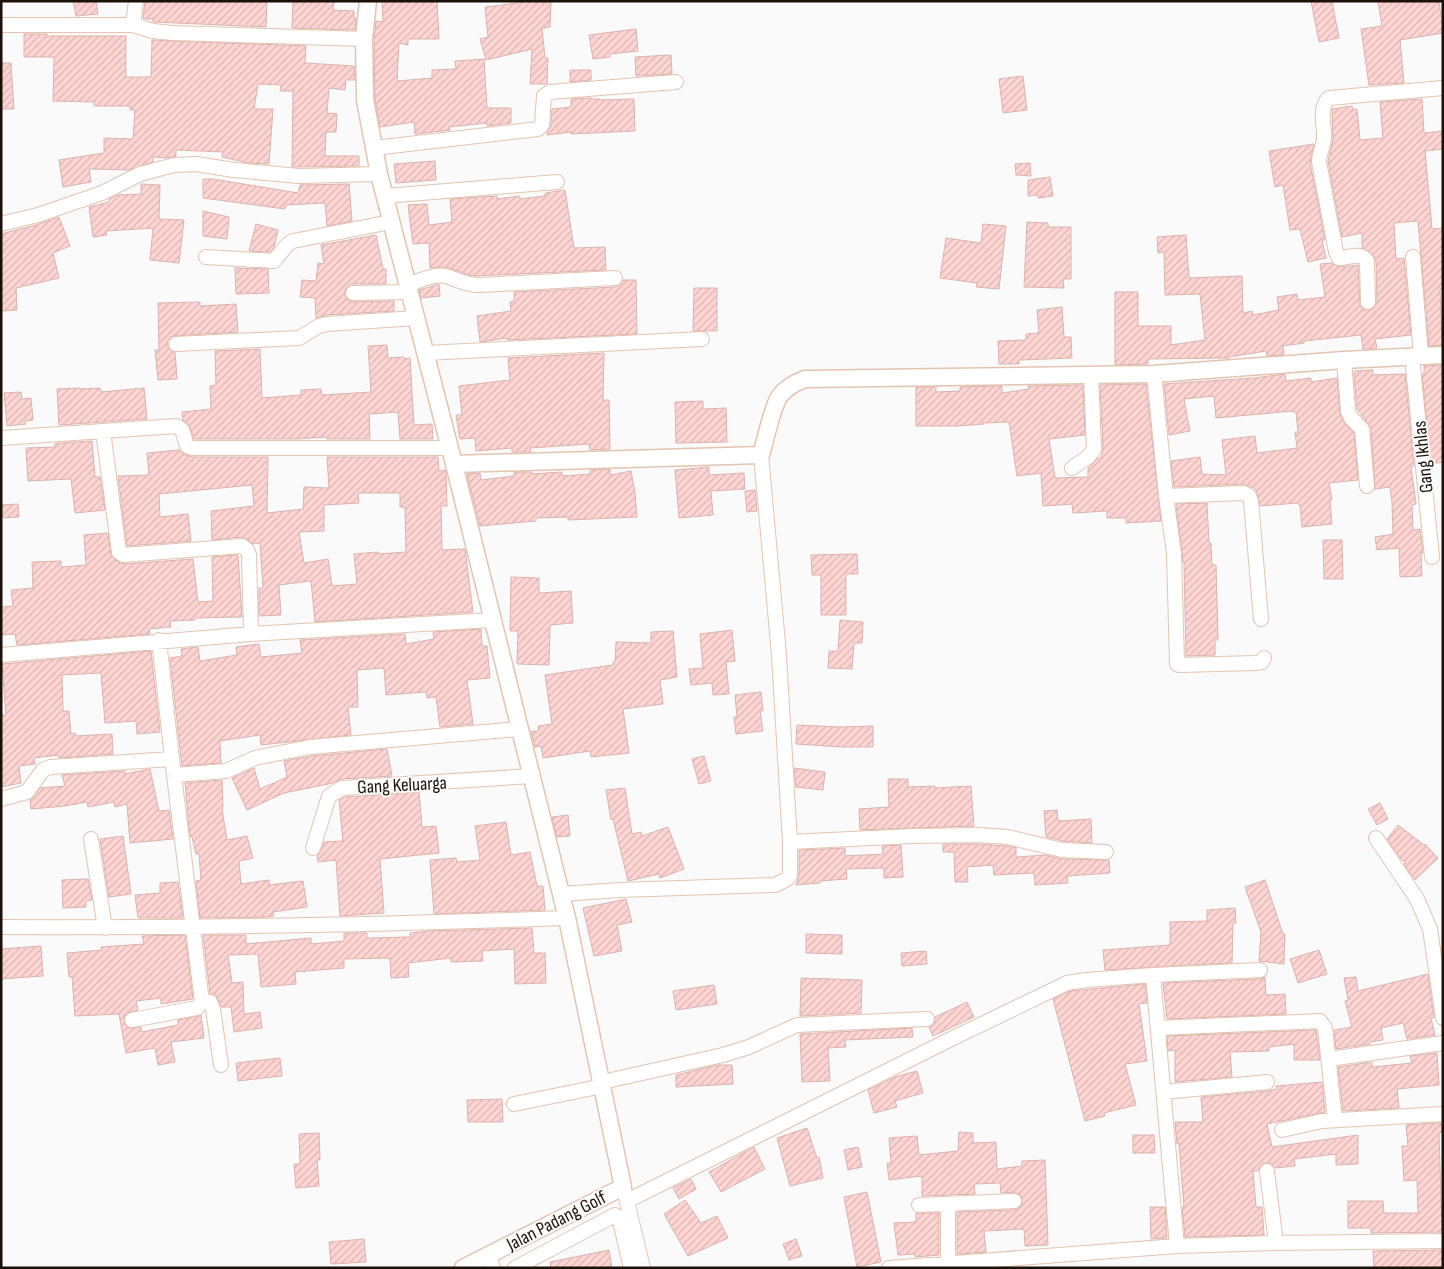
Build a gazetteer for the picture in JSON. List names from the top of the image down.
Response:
{
  "streets": {
    "street": ["Gang Ikhlas", "Gang Keluarga", "Jalan Padang Golf"]
  }
}
